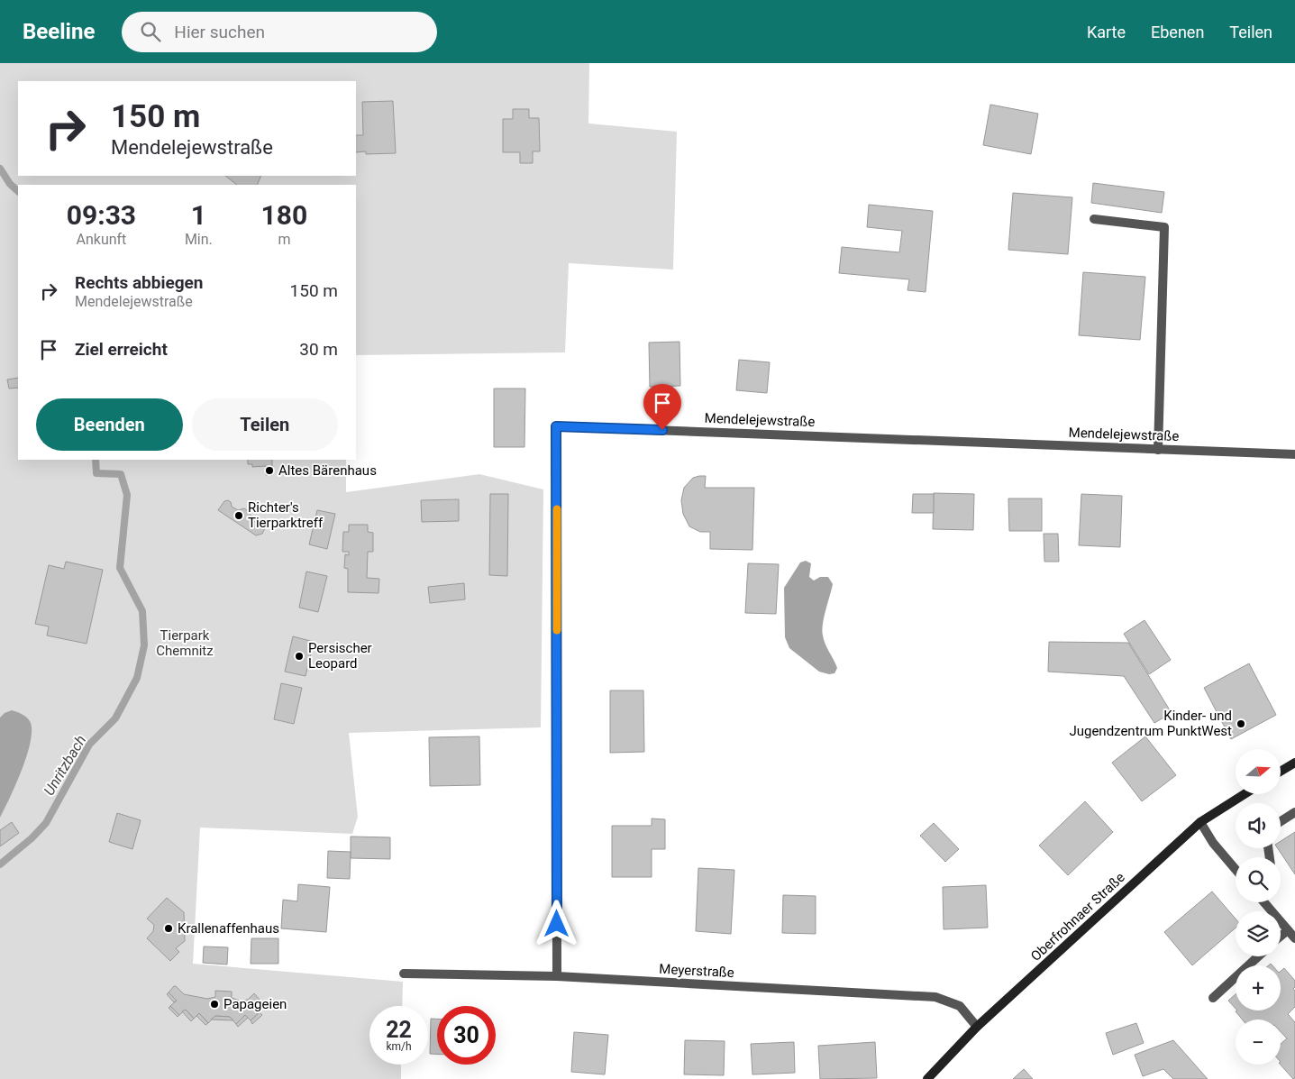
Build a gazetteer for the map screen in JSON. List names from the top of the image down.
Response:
{
  "streets": {
    "main road": ["Oberfrohnaer Straße"],
    "street": ["Mendelejewstraße", "Meyerstraße"]
  },
  "crossings": [
    ["Mendelejewstraße", "Meyerstraße"],
    ["Oberfrohnaer Straße", "Meyerstraße"]
  ],
  "water": ["Unritzbach"],
  "parks": ["Tierpark Chemnitz"],
  "places": [
    "Altes Bärenhaus",
    "Richter's Tierparktreff",
    "Persischer Leopard",
    "Kinder- und Jugendzentrum PunktWest",
    "Krallenaffenhaus",
    "Papageien"
  ],
  "north": "right",
  "page": {
    "header": "Beeline",
    "search": "Hier suchen",
    "nav": ["Karte", "Ebenen", "Teilen"],
    "turn": ["150 m", "Mendelejewstraße"],
    "eta": [
      "09:33",
      "Ankunft",
      "1",
      "Min.",
      "180",
      "m"
    ],
    "list": [
      {
        "name": "Rechts abbiegen",
        "note": "Mendelejewstraße",
        "value": "150 m"
      },
      {
        "name": "Ziel erreicht",
        "value": "30 m"
      }
    ],
    "buttons": ["Beenden", "Teilen"],
    "map_buttons": ["+", "−"],
    "speed": "22 km/h",
    "limit": "30"
  }
}
